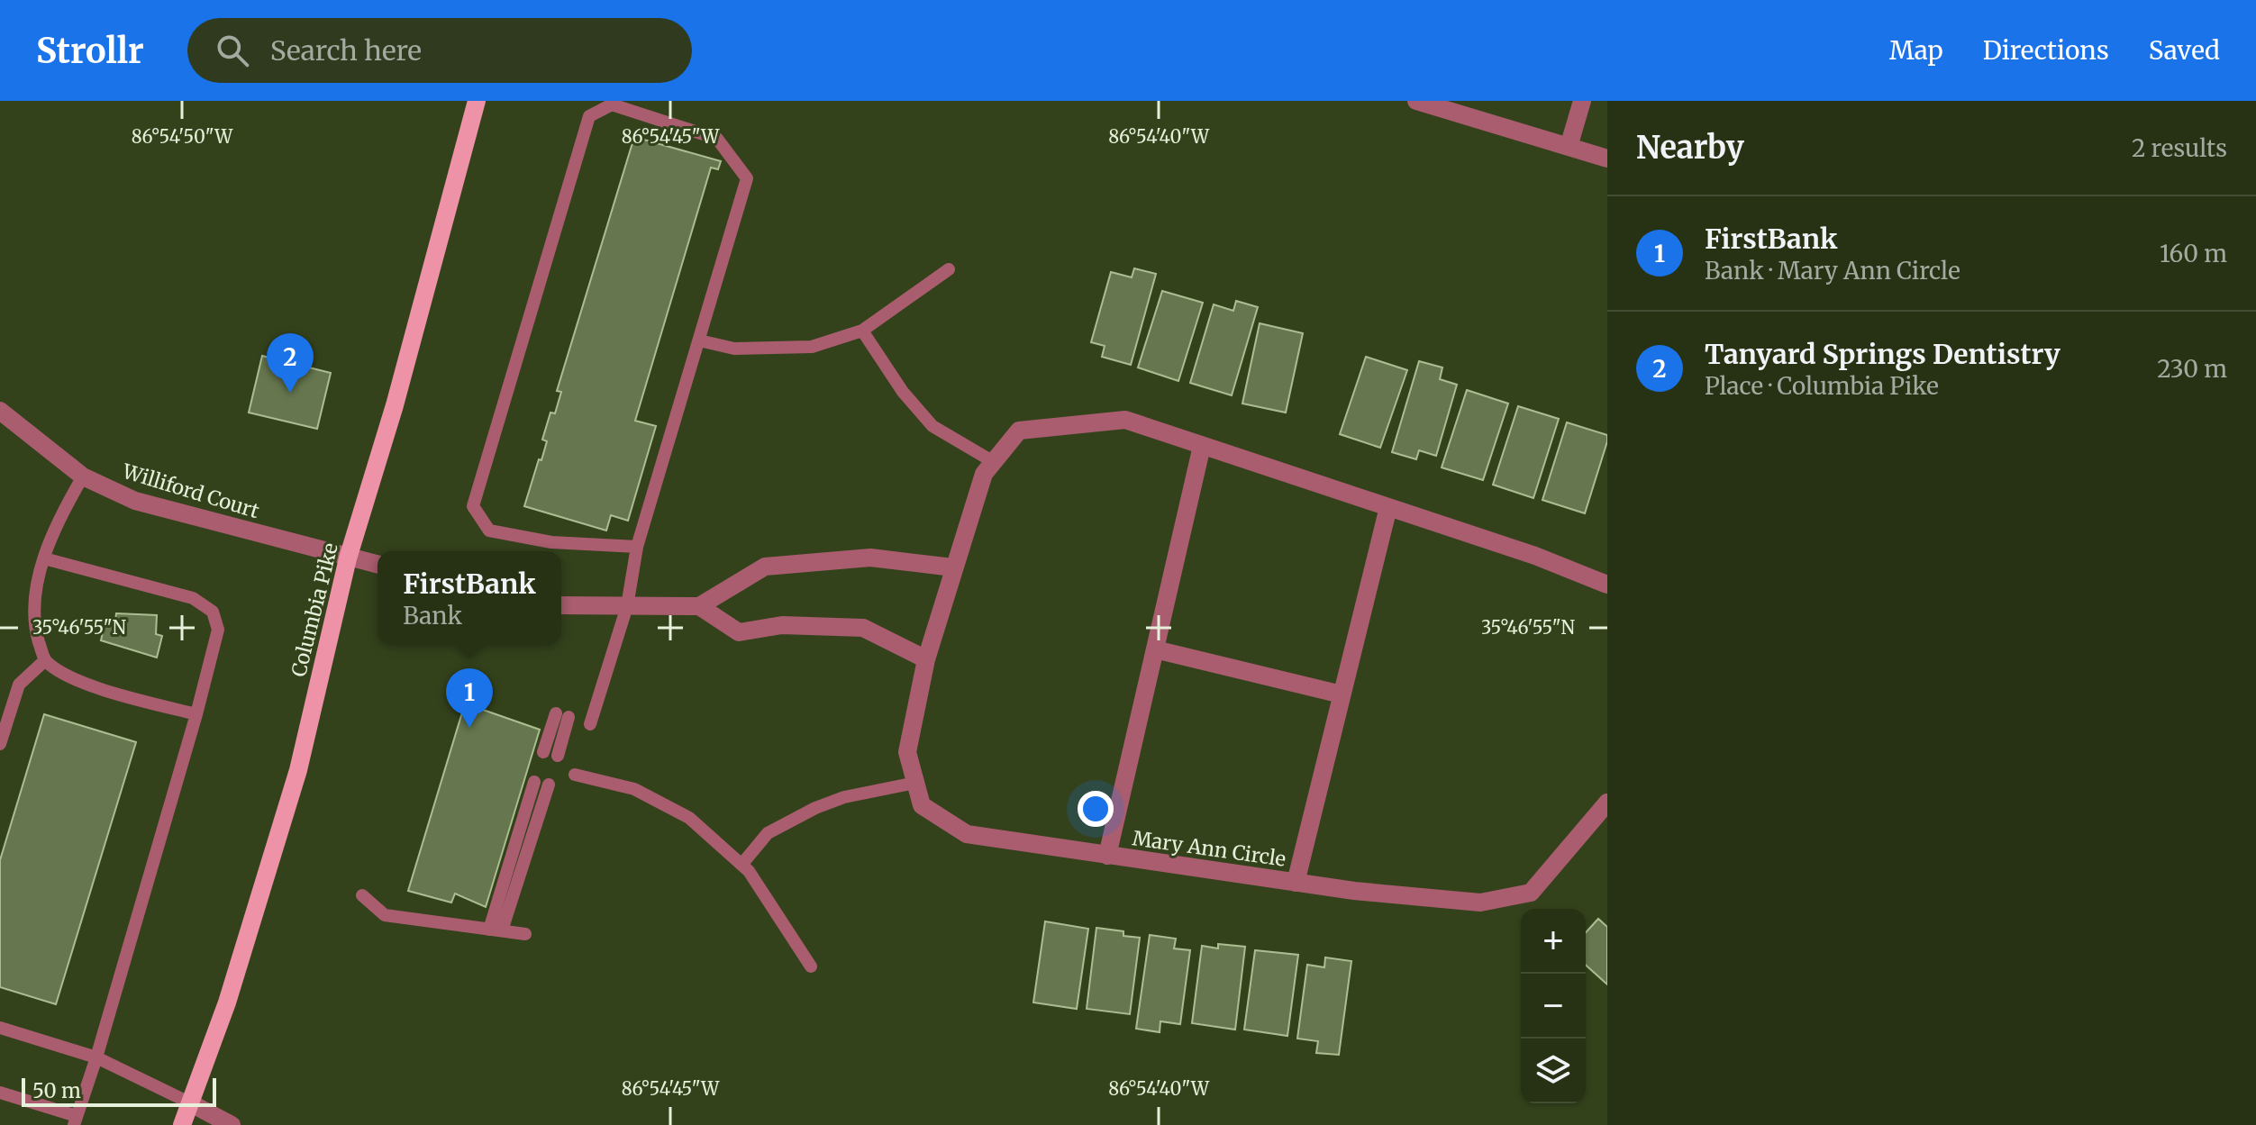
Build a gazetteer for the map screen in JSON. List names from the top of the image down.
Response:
{
  "streets": {
    "main road": ["Columbia Pike"],
    "street": ["Williford Court", "Mary Ann Circle"]
  },
  "crossings": [
    ["Williford Court", "Columbia Pike"]
  ],
  "scale_bar": "50 m",
  "page": {
    "header": "Strollr",
    "search": "Search here",
    "nav": ["Map", "Directions", "Saved"],
    "heading": ["Nearby", "2 results"],
    "list": [
      {
        "mark": "1",
        "name": "FirstBank",
        "note": "Bank · Mary Ann Circle",
        "value": "160 m"
      },
      {
        "mark": "2",
        "name": "Tanyard Springs Dentistry",
        "note": "Place · Columbia Pike",
        "value": "230 m"
      }
    ],
    "pins": ["2", "1"],
    "popup": ["FirstBank", "Bank"],
    "map_buttons": ["+", "−"],
    "scale": "50 m"
  },
  "coordinates": [
    "86°54'50\"W",
    "86°54'45\"W",
    "86°54'40\"W",
    "35°46'55\"N"
  ]
}
